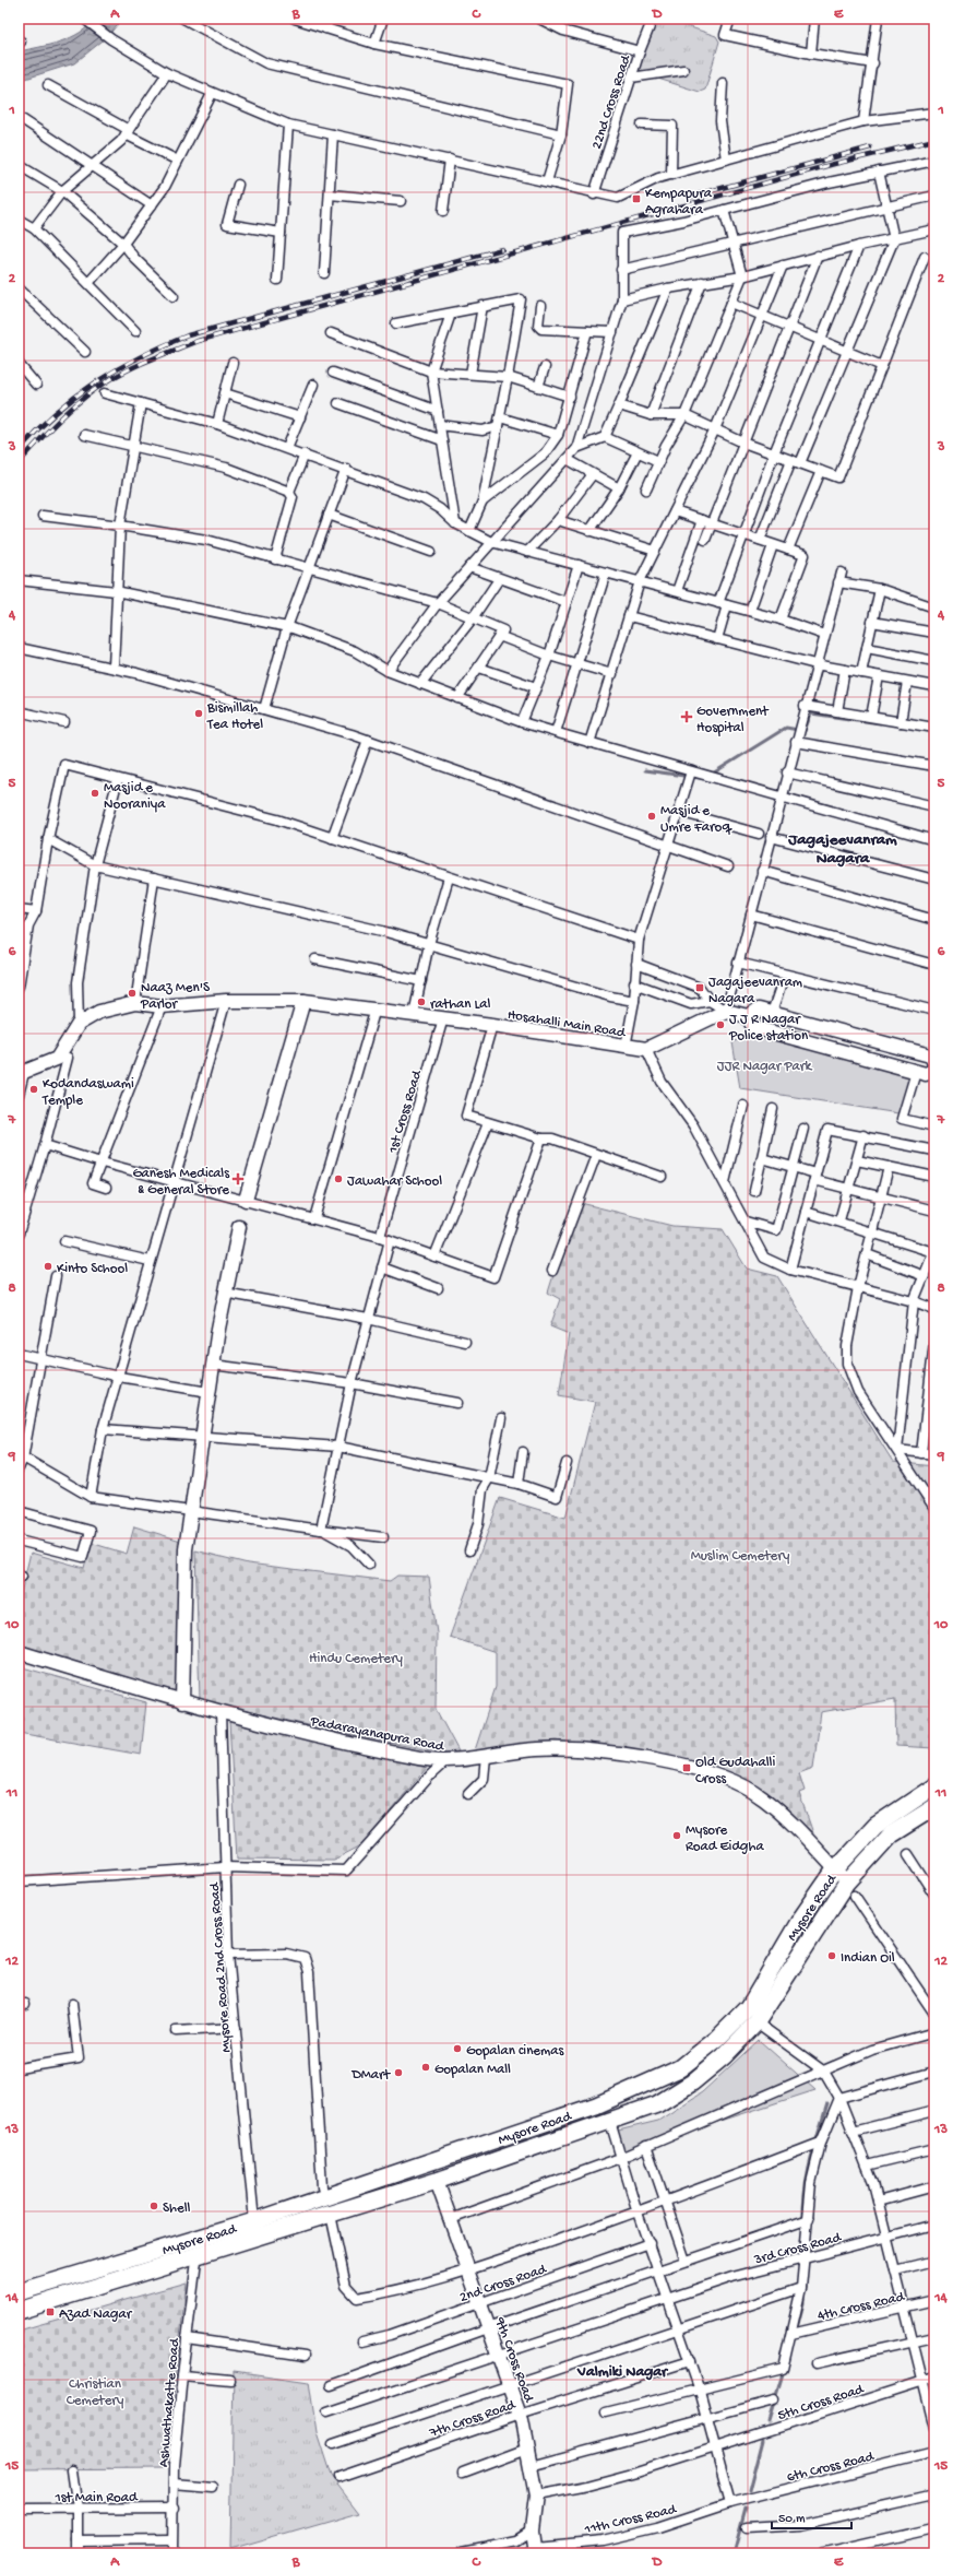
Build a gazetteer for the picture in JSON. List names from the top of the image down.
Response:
{
  "streets": {
    "highway": ["Mysore Road"],
    "street": [
      "22nd Cross Road",
      "Hosahalli Main Road",
      "1st Cross Road",
      "Padarayanapura Road",
      "Mysore Road 2nd Cross Road",
      "3rd Cross Road",
      "2nd Cross Road",
      "4th Cross Road",
      "9th Cross Road",
      "5th Cross Road",
      "Ashwathakatte Road",
      "7th Cross Road",
      "6th Cross Road",
      "1st Main Road",
      "11th Cross Road"
    ]
  },
  "crossings": [
    ["Hosahalli Main Road", "1st Cross Road"],
    ["Padarayanapura Road", "Mysore Road"],
    ["Padarayanapura Road", "Mysore Road 2nd Cross Road"],
    ["Mysore Road", "Mysore Road 2nd Cross Road"],
    ["Mysore Road", "9th Cross Road"],
    ["Mysore Road", "Ashwathakatte Road"],
    ["3rd Cross Road", "9th Cross Road"],
    ["2nd Cross Road", "9th Cross Road"],
    ["9th Cross Road", "5th Cross Road"],
    ["9th Cross Road", "7th Cross Road"],
    ["9th Cross Road", "11th Cross Road"],
    ["Ashwathakatte Road", "1st Main Road"],
    ["6th Cross Road", "11th Cross Road"]
  ],
  "districts": ["Jagajeevanram Nagara", "Valmiki Nagar"],
  "parks": [
    "JJR Nagar Park",
    "Muslim Cemetery",
    "Hindu Cemetery",
    "Christian Cemetery"
  ],
  "places": {
    "transit": [
      "Kempapura Agrahara",
      "Jagajeevanram Nagara",
      "Old Gudahalli Cross",
      "Azad Nagar"
    ],
    "other": [
      "Bismillah Tea Hotel",
      "Masjid e Nooraniya",
      "Masjid e Umre Faroq",
      "Naaz Men'S Parlor",
      "rathan Lal",
      "J J R Nagar Police station",
      "Kodandaswami Temple",
      "Jawahar School",
      "Kinto School",
      "Mysore Road Eidgha",
      "Indian Oil",
      "Gopalan cinemas",
      "Gopalan Mall",
      "DMart",
      "Shell"
    ],
    "health": ["Government Hospital", "Ganesh Medicals & General Store"]
  },
  "scale_bar": "50 m",
  "grid": {
    "columns": [
      "A",
      "B",
      "C",
      "D",
      "E"
    ],
    "rows": [
      "1",
      "2",
      "3",
      "4",
      "5",
      "6",
      "7",
      "8",
      "9",
      "10",
      "11",
      "12",
      "13",
      "14",
      "15"
    ]
  }
}
